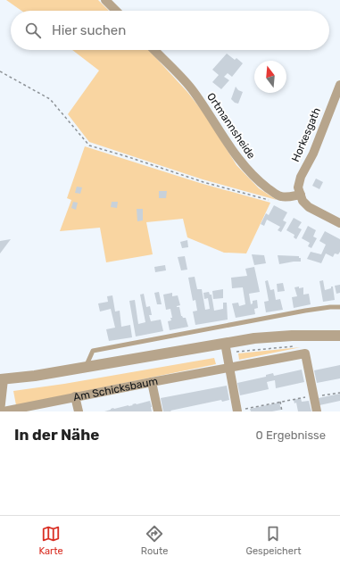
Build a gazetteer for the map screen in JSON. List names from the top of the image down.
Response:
{
  "streets": {
    "street": ["Ortmannsheide", "Horkesgath", "Am Schicksbaum"]
  },
  "north": "top",
  "page": {
    "search": "Hier suchen",
    "heading": ["In der Nähe", "0 Ergebnisse"],
    "nav": ["Karte", "Route", "Gespeichert"]
  }
}
